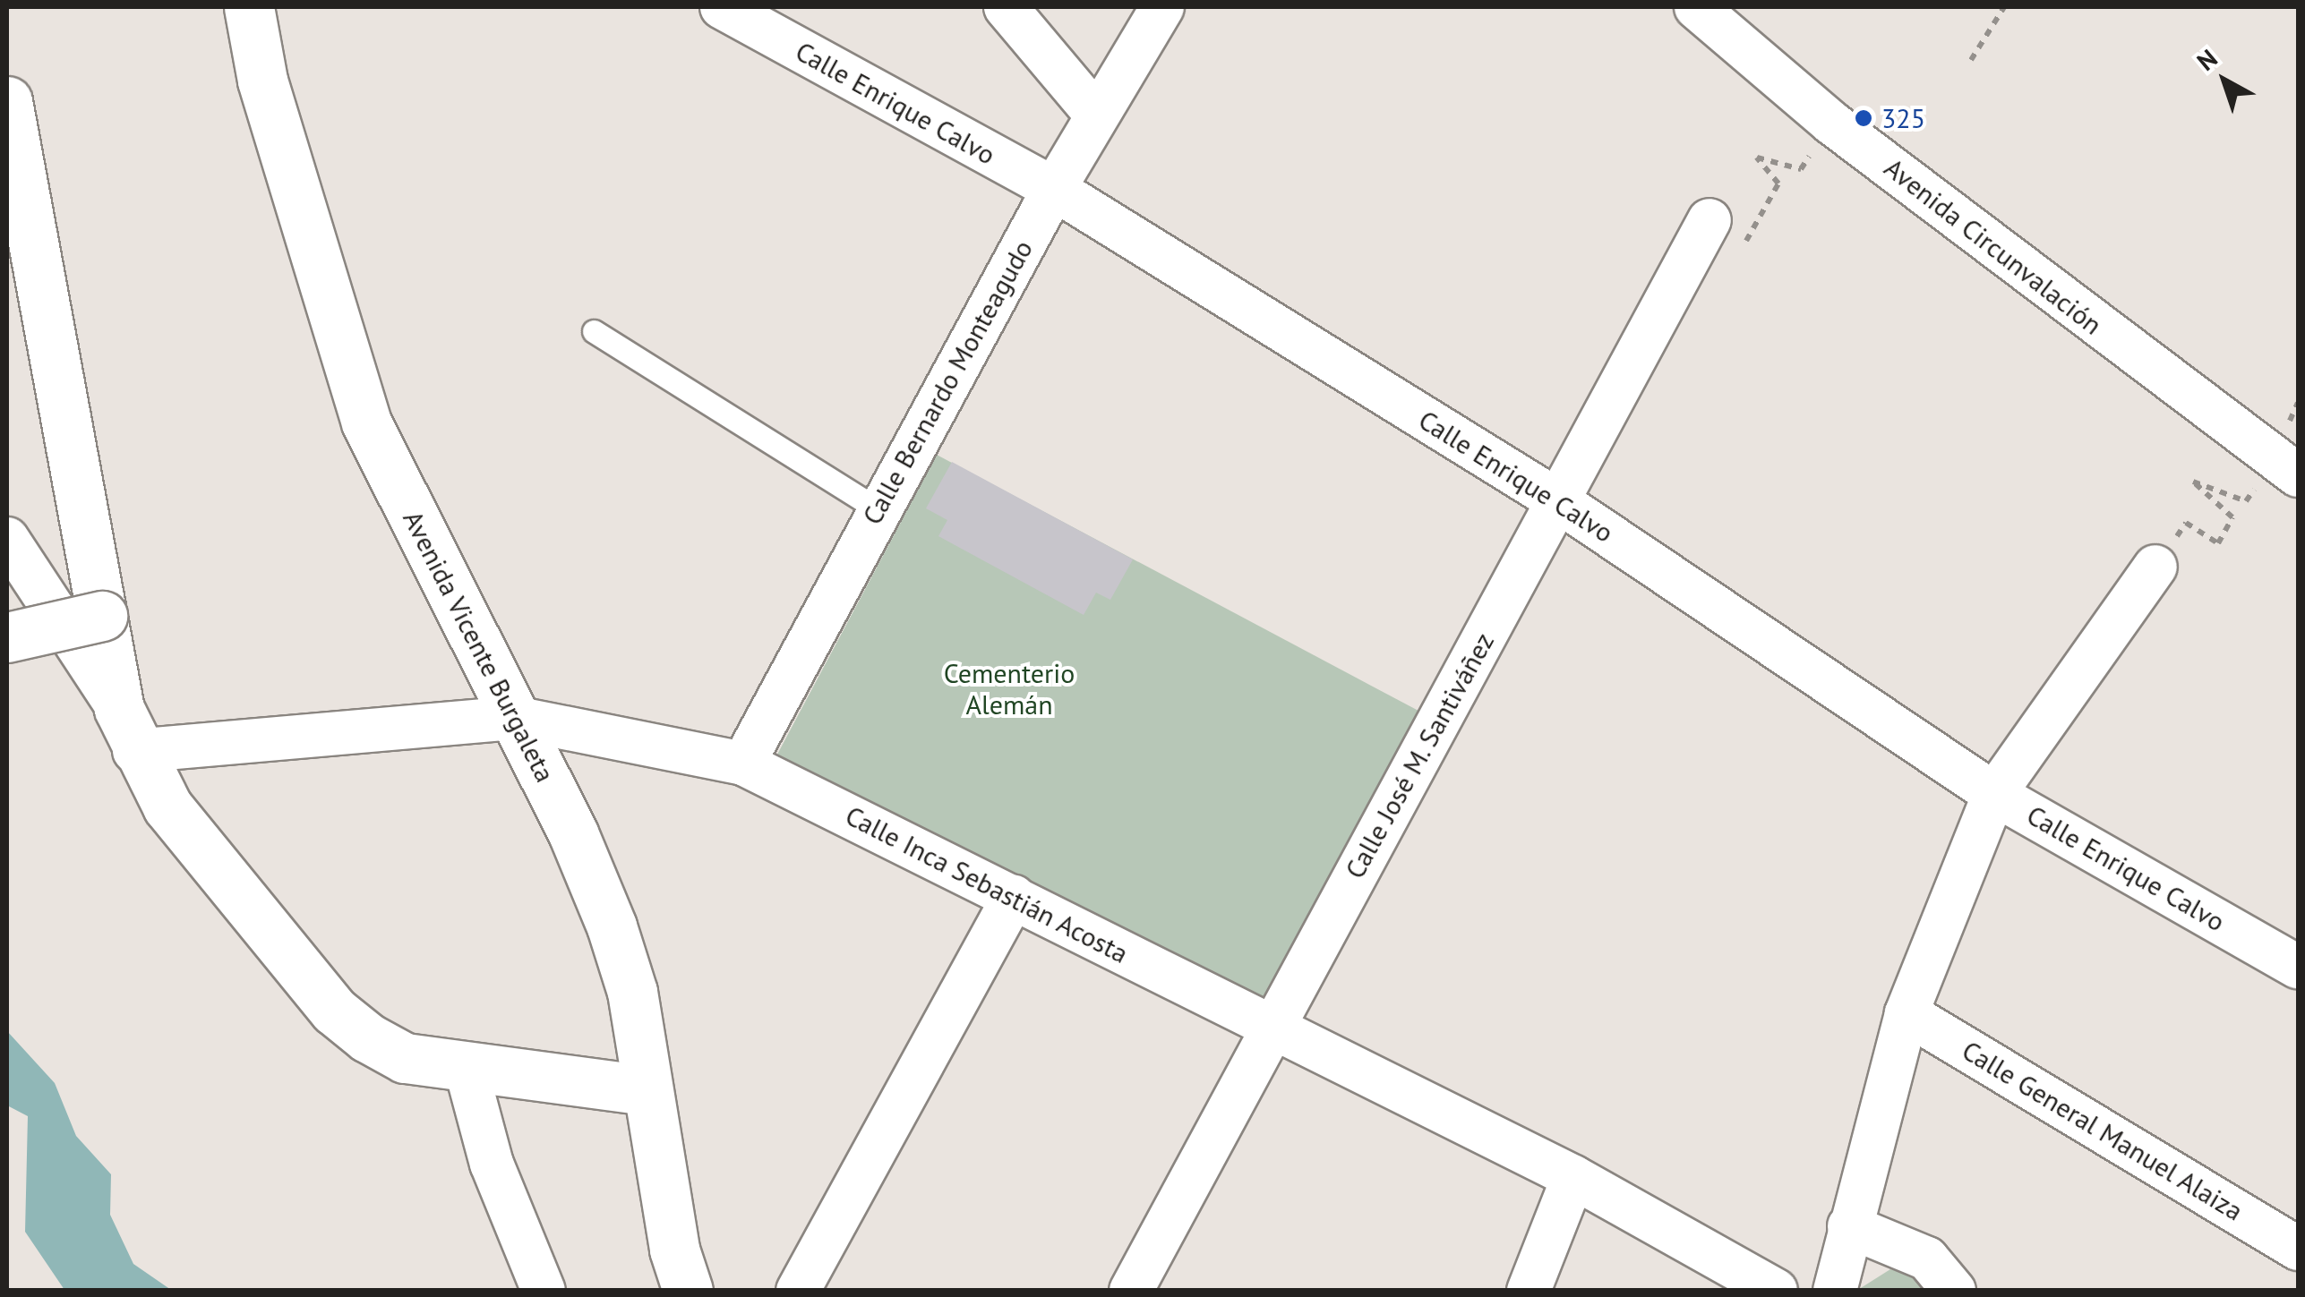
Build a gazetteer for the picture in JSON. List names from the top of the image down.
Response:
{
  "streets": {
    "main road": ["Avenida Vicente Burgaleta"],
    "street": [
      "Calle Enrique Calvo",
      "Avenida Circunvalación",
      "Calle Bernardo Monteagudo",
      "Calle José M. Santiváñez",
      "Calle Inca Sebastián Acosta",
      "Calle General Manuel Alaiza"
    ]
  },
  "crossings": [
    ["Calle Enrique Calvo", "Calle Bernardo Monteagudo"],
    ["Calle Enrique Calvo", "Calle José M. Santiváñez"],
    ["Calle Bernardo Monteagudo", "Calle Inca Sebastián Acosta"],
    ["Avenida Vicente Burgaleta", "Calle Inca Sebastián Acosta"],
    ["Calle José M. Santiváñez", "Calle Inca Sebastián Acosta"]
  ],
  "parks": ["Cementerio Alemán"],
  "places": ["325"],
  "north": "top left"
}
